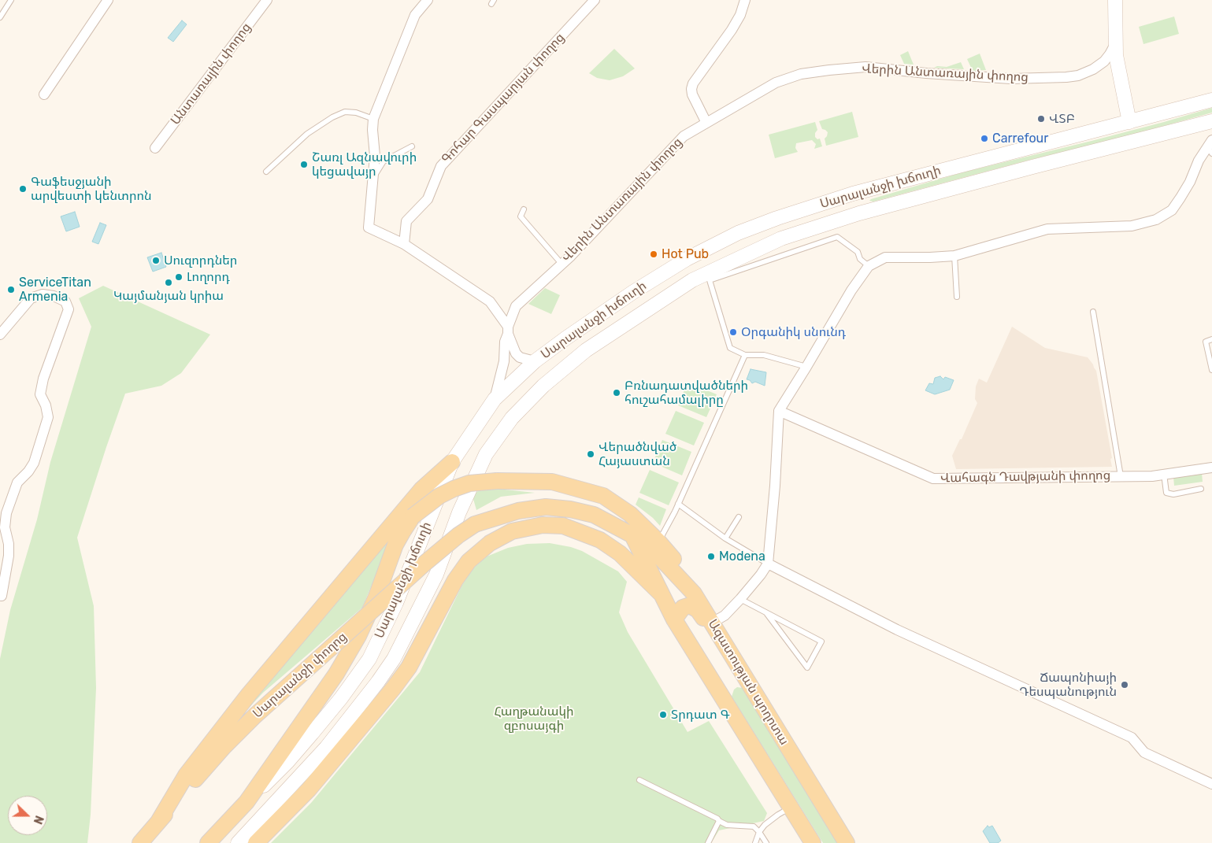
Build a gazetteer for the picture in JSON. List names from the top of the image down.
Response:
{
  "streets": {
    "main road": ["Սարալանջի խճուղի", "Սարալանջի փողոց", "Ազատության պողոտա"],
    "street": [
      "Վերին Անտառային փողոց",
      "Անտառային փողոց",
      "Գոհար Գասպարյան փողոց",
      "Վահագն Դավթյանի փողոց"
    ]
  },
  "crossings": [
    ["Վերին Անտառային փողոց", "Սարալանջի խճուղի"],
    ["Սարալանջի փողոց", "Ազատության պողոտա"]
  ],
  "parks": ["Հաղթանակի զբոսայգի"],
  "places": [
    "ՎՏԲ",
    "Carrefour",
    "Շառլ Ազնավուրի կեցավայր",
    "Գաֆեսջյանի արվեստի կենտրոն",
    "Hot Pub",
    "Սուզորդներ",
    "Լողորդ",
    "Կայմանյան կրիա",
    "ServiceTitan Armenia",
    "Օրգանիկ սնունդ",
    "Բռնադատվածների հուշահամալիրը",
    "Վերածնված Հայաստան",
    "Modena",
    "Ճապոնիայի Դեսպանություն",
    "Տրդատ Գ"
  ],
  "north": "right"
}
